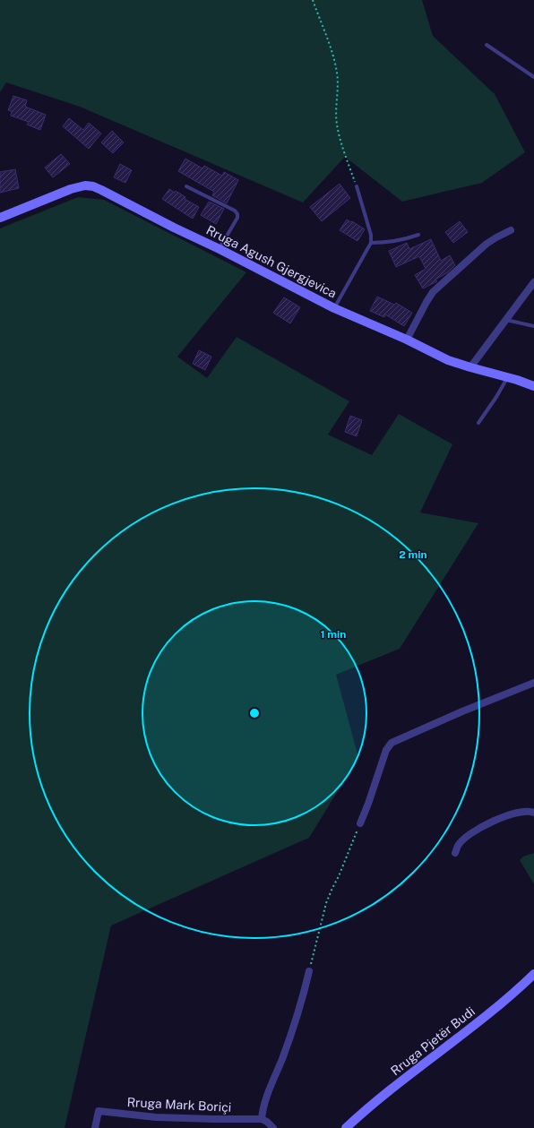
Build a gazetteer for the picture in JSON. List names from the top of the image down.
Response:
{
  "streets": {
    "main road": ["Rruga Agush Gjergjevica", "Rruga Pjetër Budi"],
    "street": ["Rruga Mark Boriçi"]
  },
  "rings": ["2 min", "1 min"]
}
